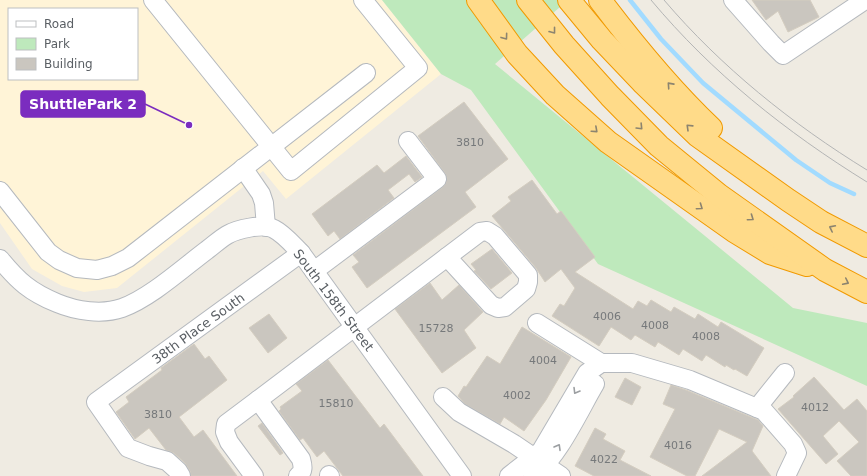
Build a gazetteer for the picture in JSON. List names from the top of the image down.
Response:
{
  "streets": {
    "street": ["South 158th Street", "38th Place South"]
  },
  "crossings": [
    ["South 158th Street", "38th Place South"]
  ],
  "places": ["ShuttlePark 2"],
  "house_numbers": [
    "3810",
    "4006",
    "4008",
    "15728",
    "4008",
    "4004",
    "4002",
    "15810",
    "4012",
    "3810",
    "4016",
    "4022"
  ],
  "legend": ["Road", "Park", "Building"]
}
